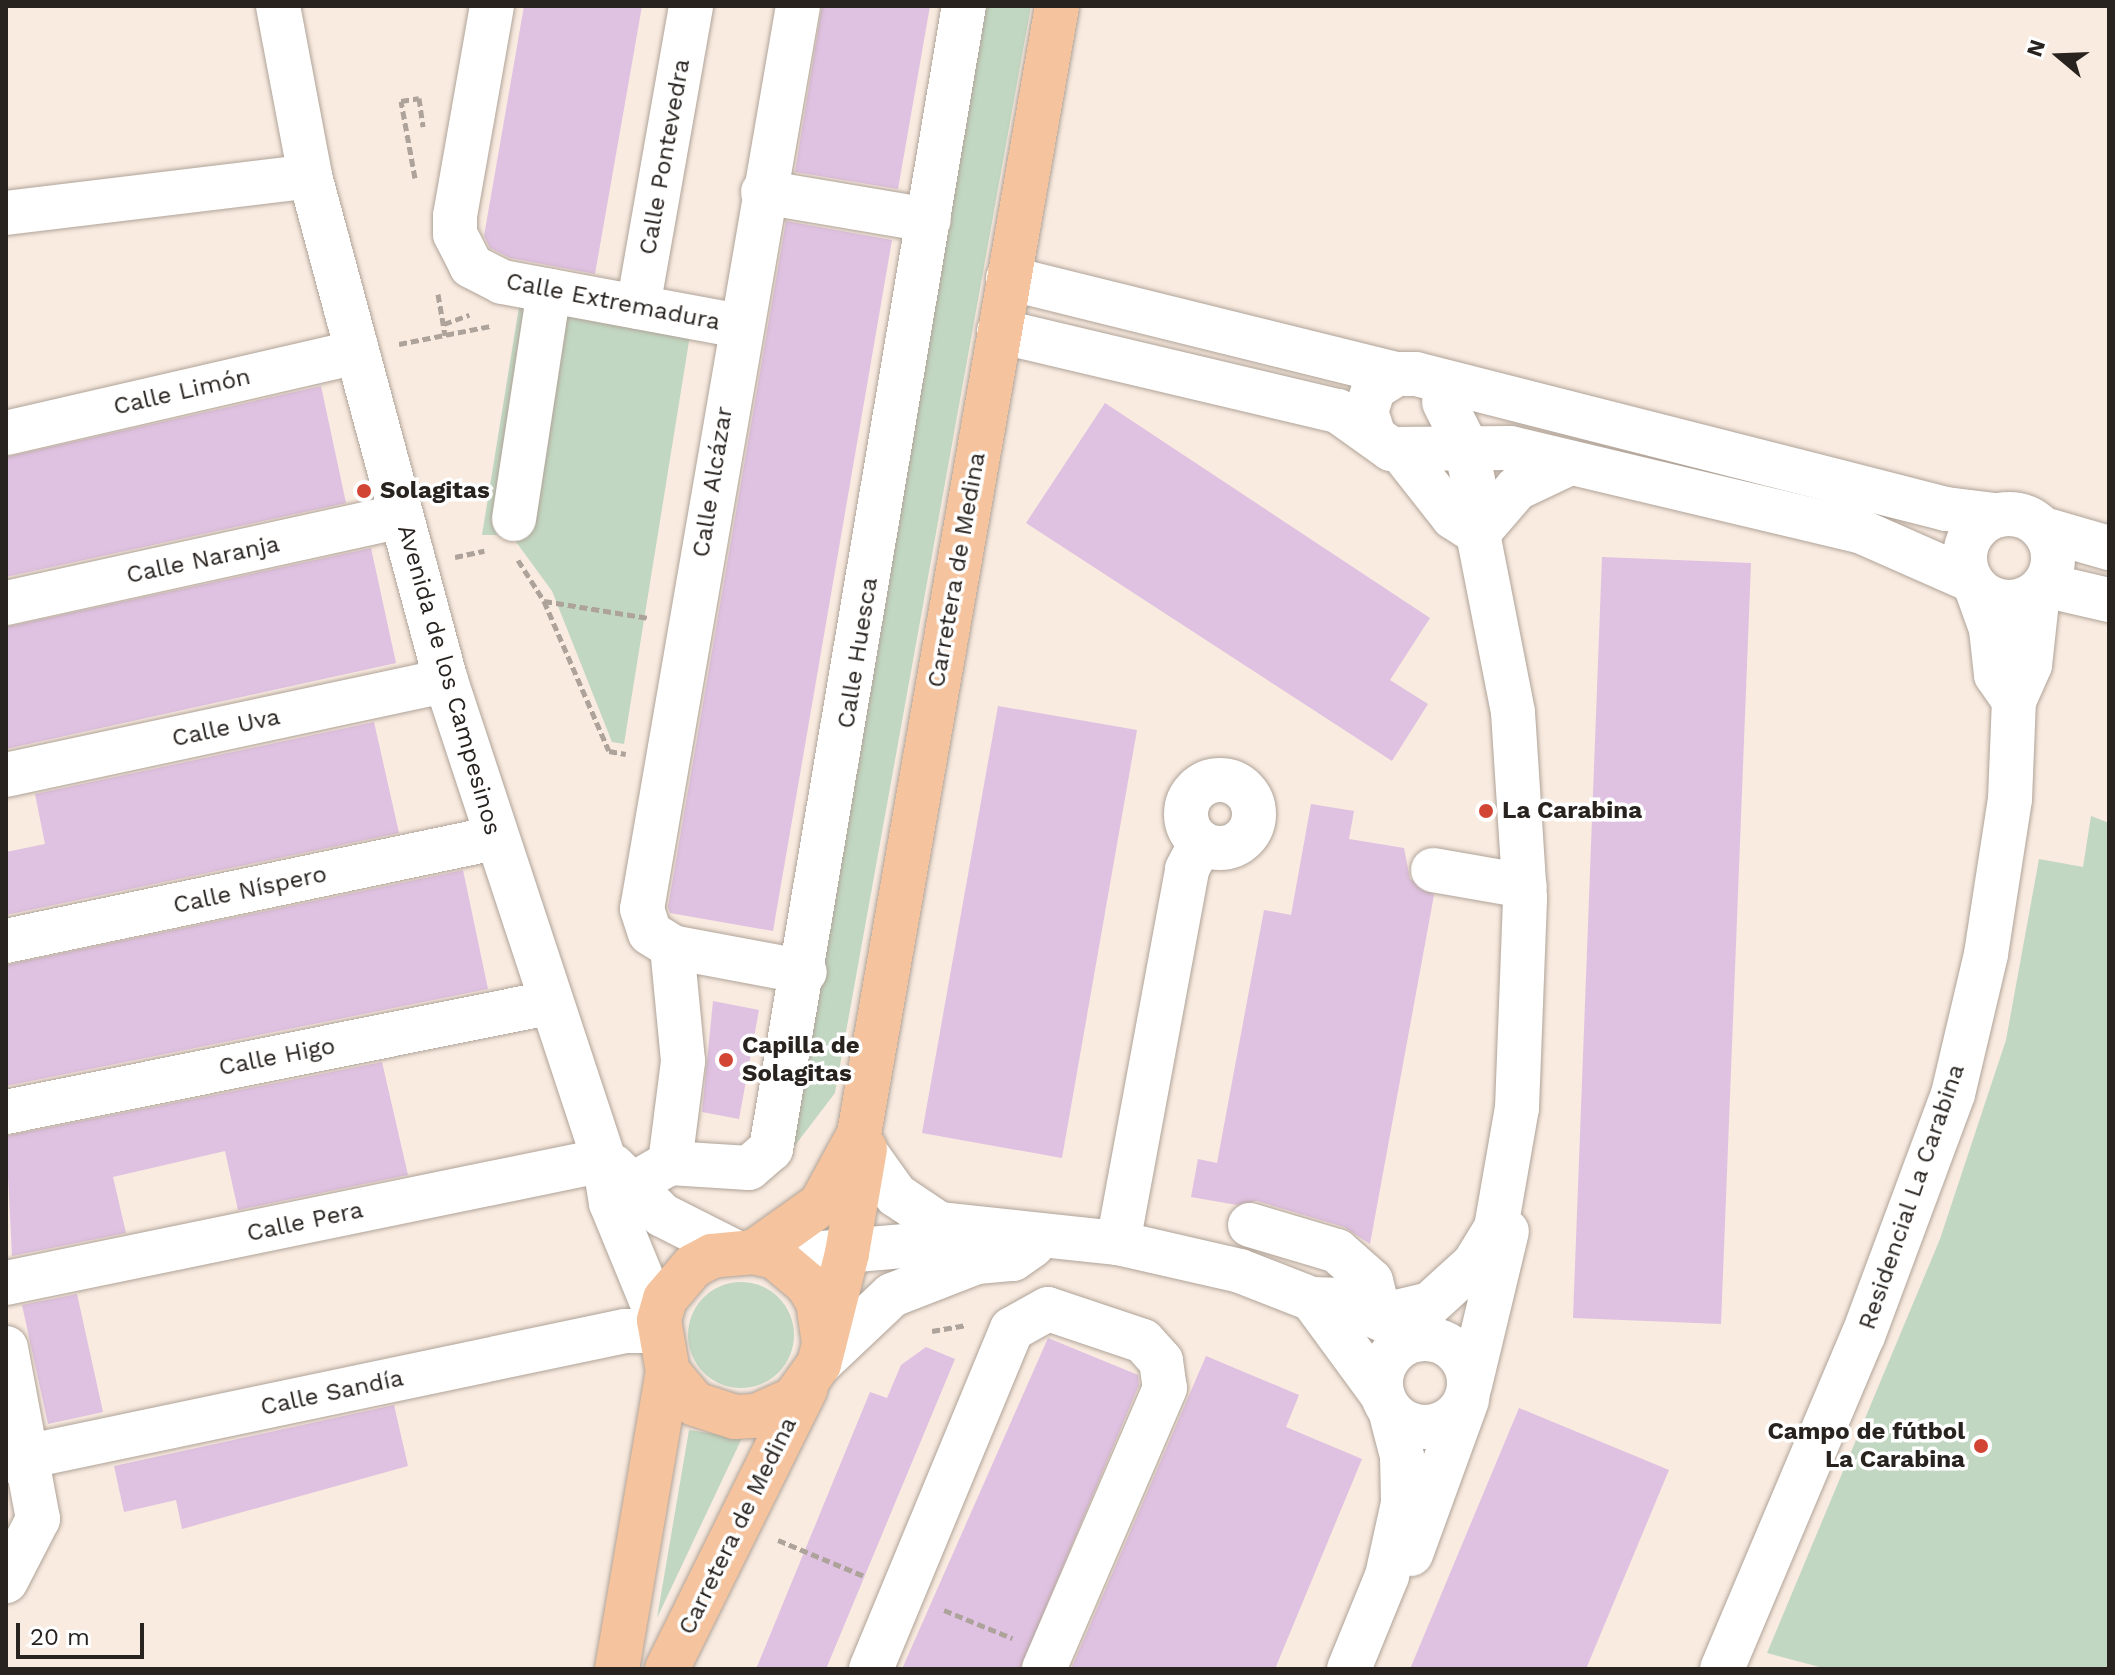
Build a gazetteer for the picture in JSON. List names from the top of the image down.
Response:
{
  "streets": {
    "main road": ["Carretera de Medina"],
    "street": [
      "Calle Pontevedra",
      "Calle Extremadura",
      "Calle Limón",
      "Calle Alcázar",
      "Calle Naranja",
      "Calle Huesca",
      "Avenida de los Campesinos",
      "Calle Uva",
      "Calle Níspero",
      "Calle Higo",
      "Residencial La Carabina",
      "Calle Pera",
      "Calle Sandía"
    ]
  },
  "crossings": [
    ["Calle Pontevedra", "Calle Extremadura"],
    ["Calle Extremadura", "Calle Alcázar"],
    ["Calle Limón", "Avenida de los Campesinos"],
    ["Calle Naranja", "Avenida de los Campesinos"],
    ["Carretera de Medina", "Calle Sandía"],
    ["Calle Huesca", "Avenida de los Campesinos"],
    ["Calle Huesca", "Calle Pera"],
    ["Avenida de los Campesinos", "Calle Uva"],
    ["Avenida de los Campesinos", "Calle Níspero"],
    ["Avenida de los Campesinos", "Calle Higo"],
    ["Avenida de los Campesinos", "Calle Pera"]
  ],
  "places": [
    "Solagitas",
    "La Carabina",
    "Capilla de Solagitas",
    "Campo de fútbol La Carabina"
  ],
  "scale_bar": "20 m",
  "north": "left"
}
